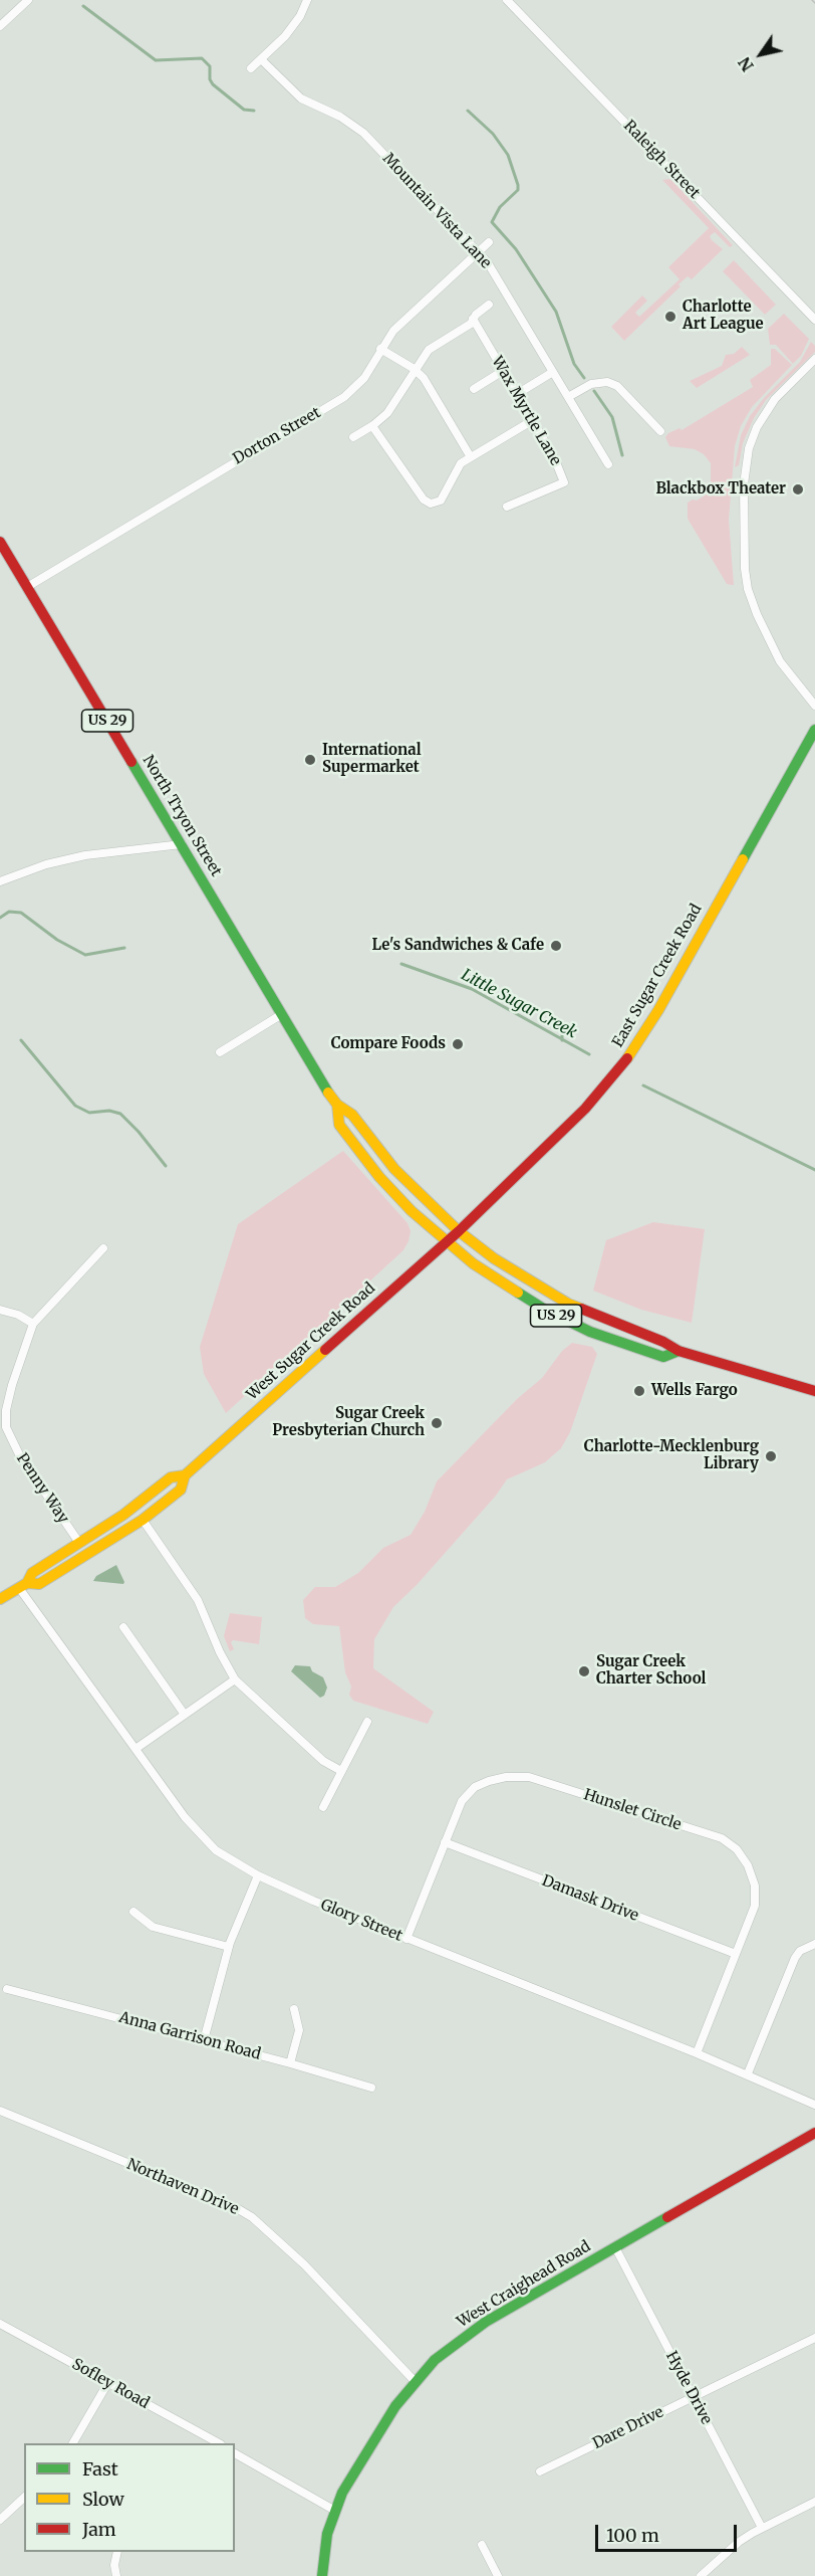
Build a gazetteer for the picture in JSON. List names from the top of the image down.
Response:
{
  "streets": {
    "main road": [
      "US 29",
      "North Tryon Street",
      "East Sugar Creek Road",
      "West Sugar Creek Road",
      "West Craighead Road"
    ],
    "street": [
      "Raleigh Street",
      "Mountain Vista Lane",
      "Wax Myrtle Lane",
      "Dorton Street",
      "Penny Way",
      "Hunslet Circle",
      "Damask Drive",
      "Glory Street",
      "Anna Garrison Road",
      "Northaven Drive",
      "Sofley Road",
      "Hyde Drive",
      "Dare Drive"
    ]
  },
  "crossings": [
    ["Mountain Vista Lane", "Dorton Street"],
    ["Dorton Street", "North Tryon Street"],
    ["North Tryon Street", "East Sugar Creek Road"],
    ["North Tryon Street", "West Sugar Creek Road"],
    ["East Sugar Creek Road", "West Sugar Creek Road"],
    ["West Sugar Creek Road", "Penny Way"],
    ["West Sugar Creek Road", "Glory Street"],
    ["Hunslet Circle", "Damask Drive"],
    ["Hunslet Circle", "Glory Street"],
    ["Northaven Drive", "West Craighead Road"],
    ["West Craighead Road", "Hyde Drive"],
    ["Hyde Drive", "Dare Drive"]
  ],
  "water": ["Little Sugar Creek"],
  "places": [
    "Charlotte Art League",
    "Blackbox Theater",
    "International Supermarket",
    "Le's Sandwiches & Cafe",
    "Compare Foods",
    "Wells Fargo",
    "Sugar Creek Presbyterian Church",
    "Charlotte-Mecklenburg Library",
    "Sugar Creek Charter School"
  ],
  "legend": ["Fast", "Slow", "Jam"],
  "scale_bar": "100 m",
  "north": "bottom left"
}
